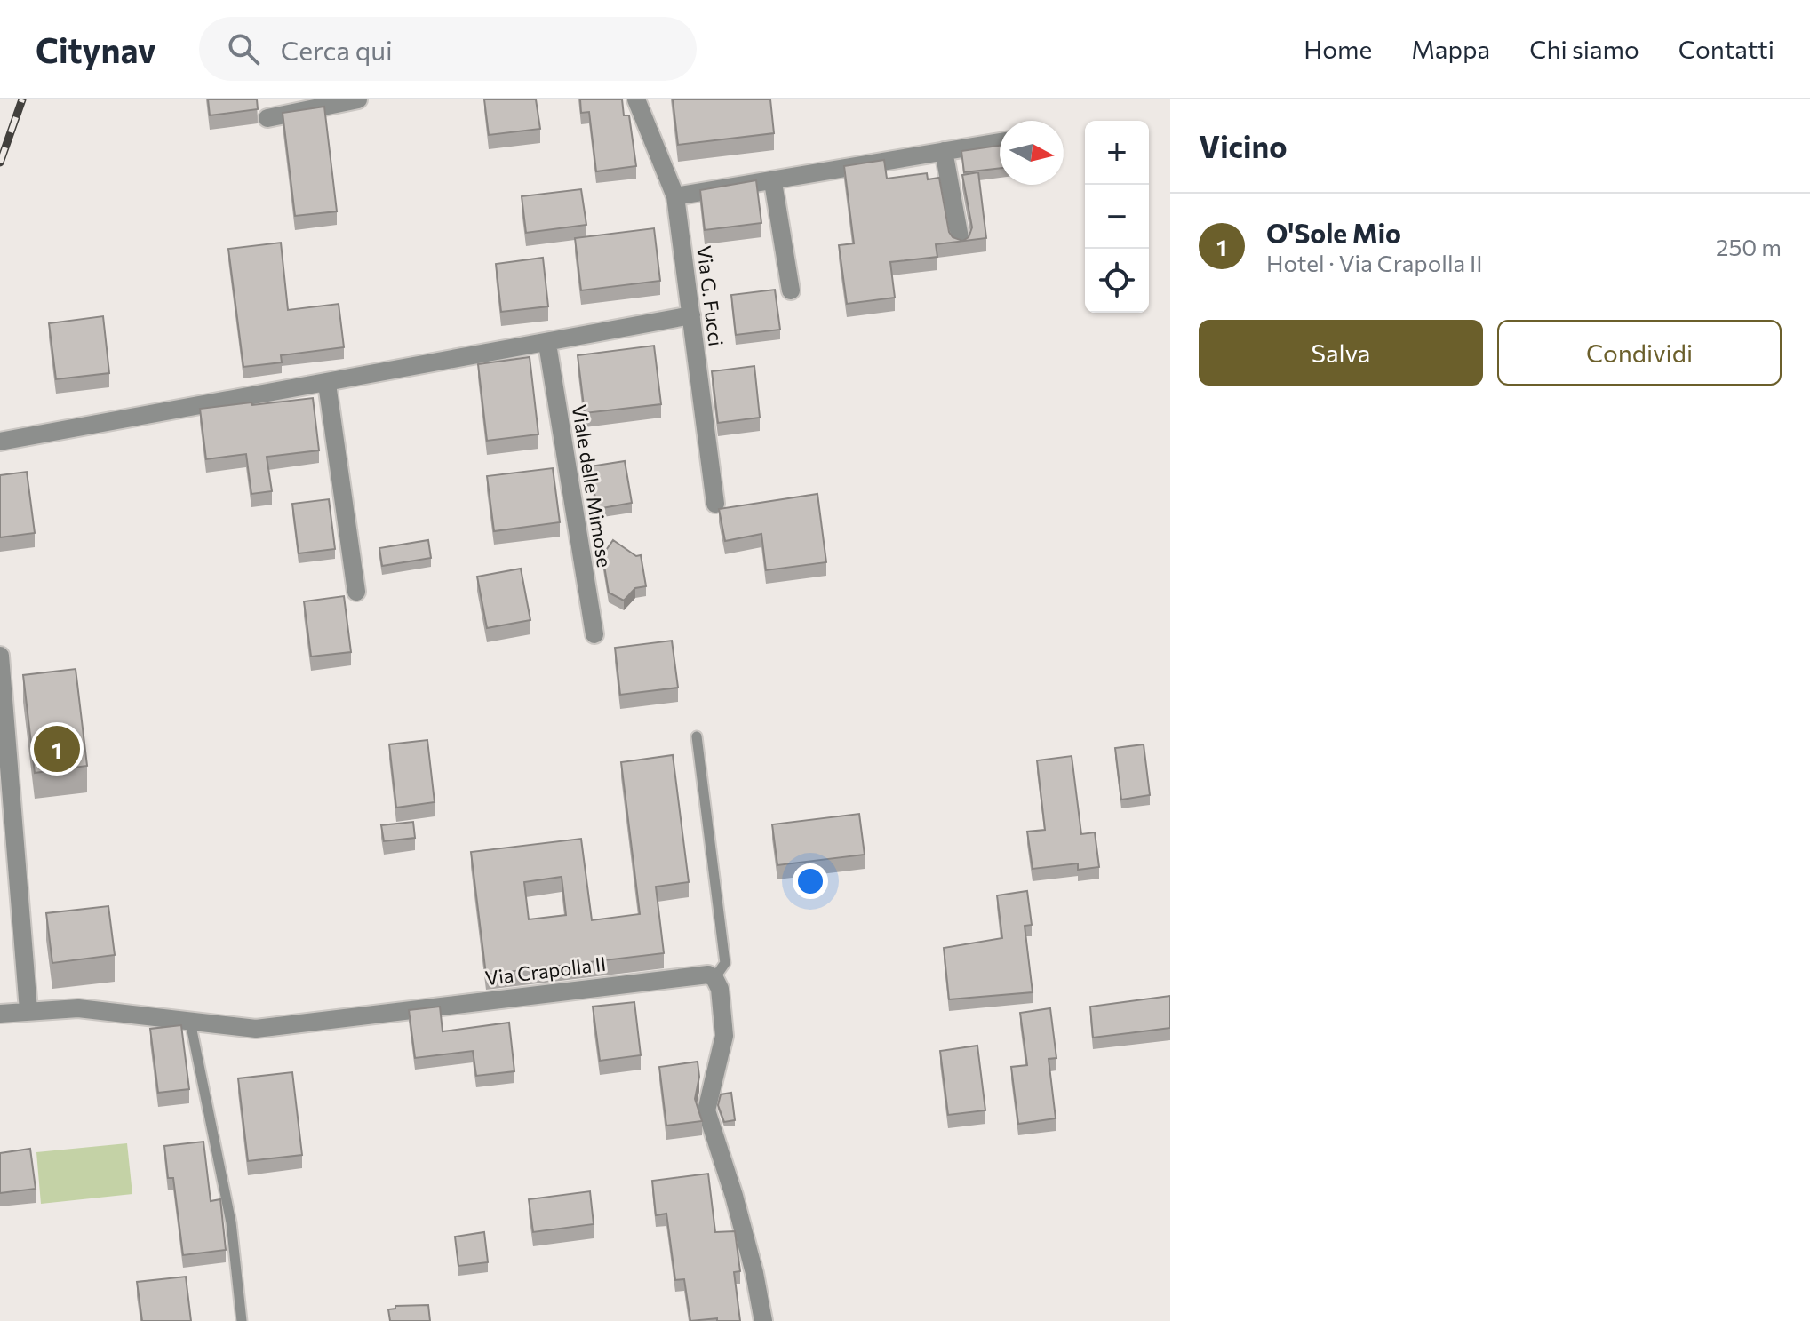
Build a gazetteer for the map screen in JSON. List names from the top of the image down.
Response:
{
  "streets": {
    "street": ["Via G. Fucci", "Viale delle Mimose", "Via Crapolla II"]
  },
  "north": "right",
  "page": {
    "header": "Citynav",
    "search": "Cerca qui",
    "nav": [
      "Home",
      "Mappa",
      "Chi siamo",
      "Contatti"
    ],
    "heading": "Vicino",
    "map_buttons": ["+", "−"],
    "list": [
      {
        "mark": "1",
        "name": "O'Sole Mio",
        "note": "Hotel · Via Crapolla II",
        "value": "250 m"
      }
    ],
    "buttons": ["Salva", "Condividi"],
    "pins": "1"
  }
}
